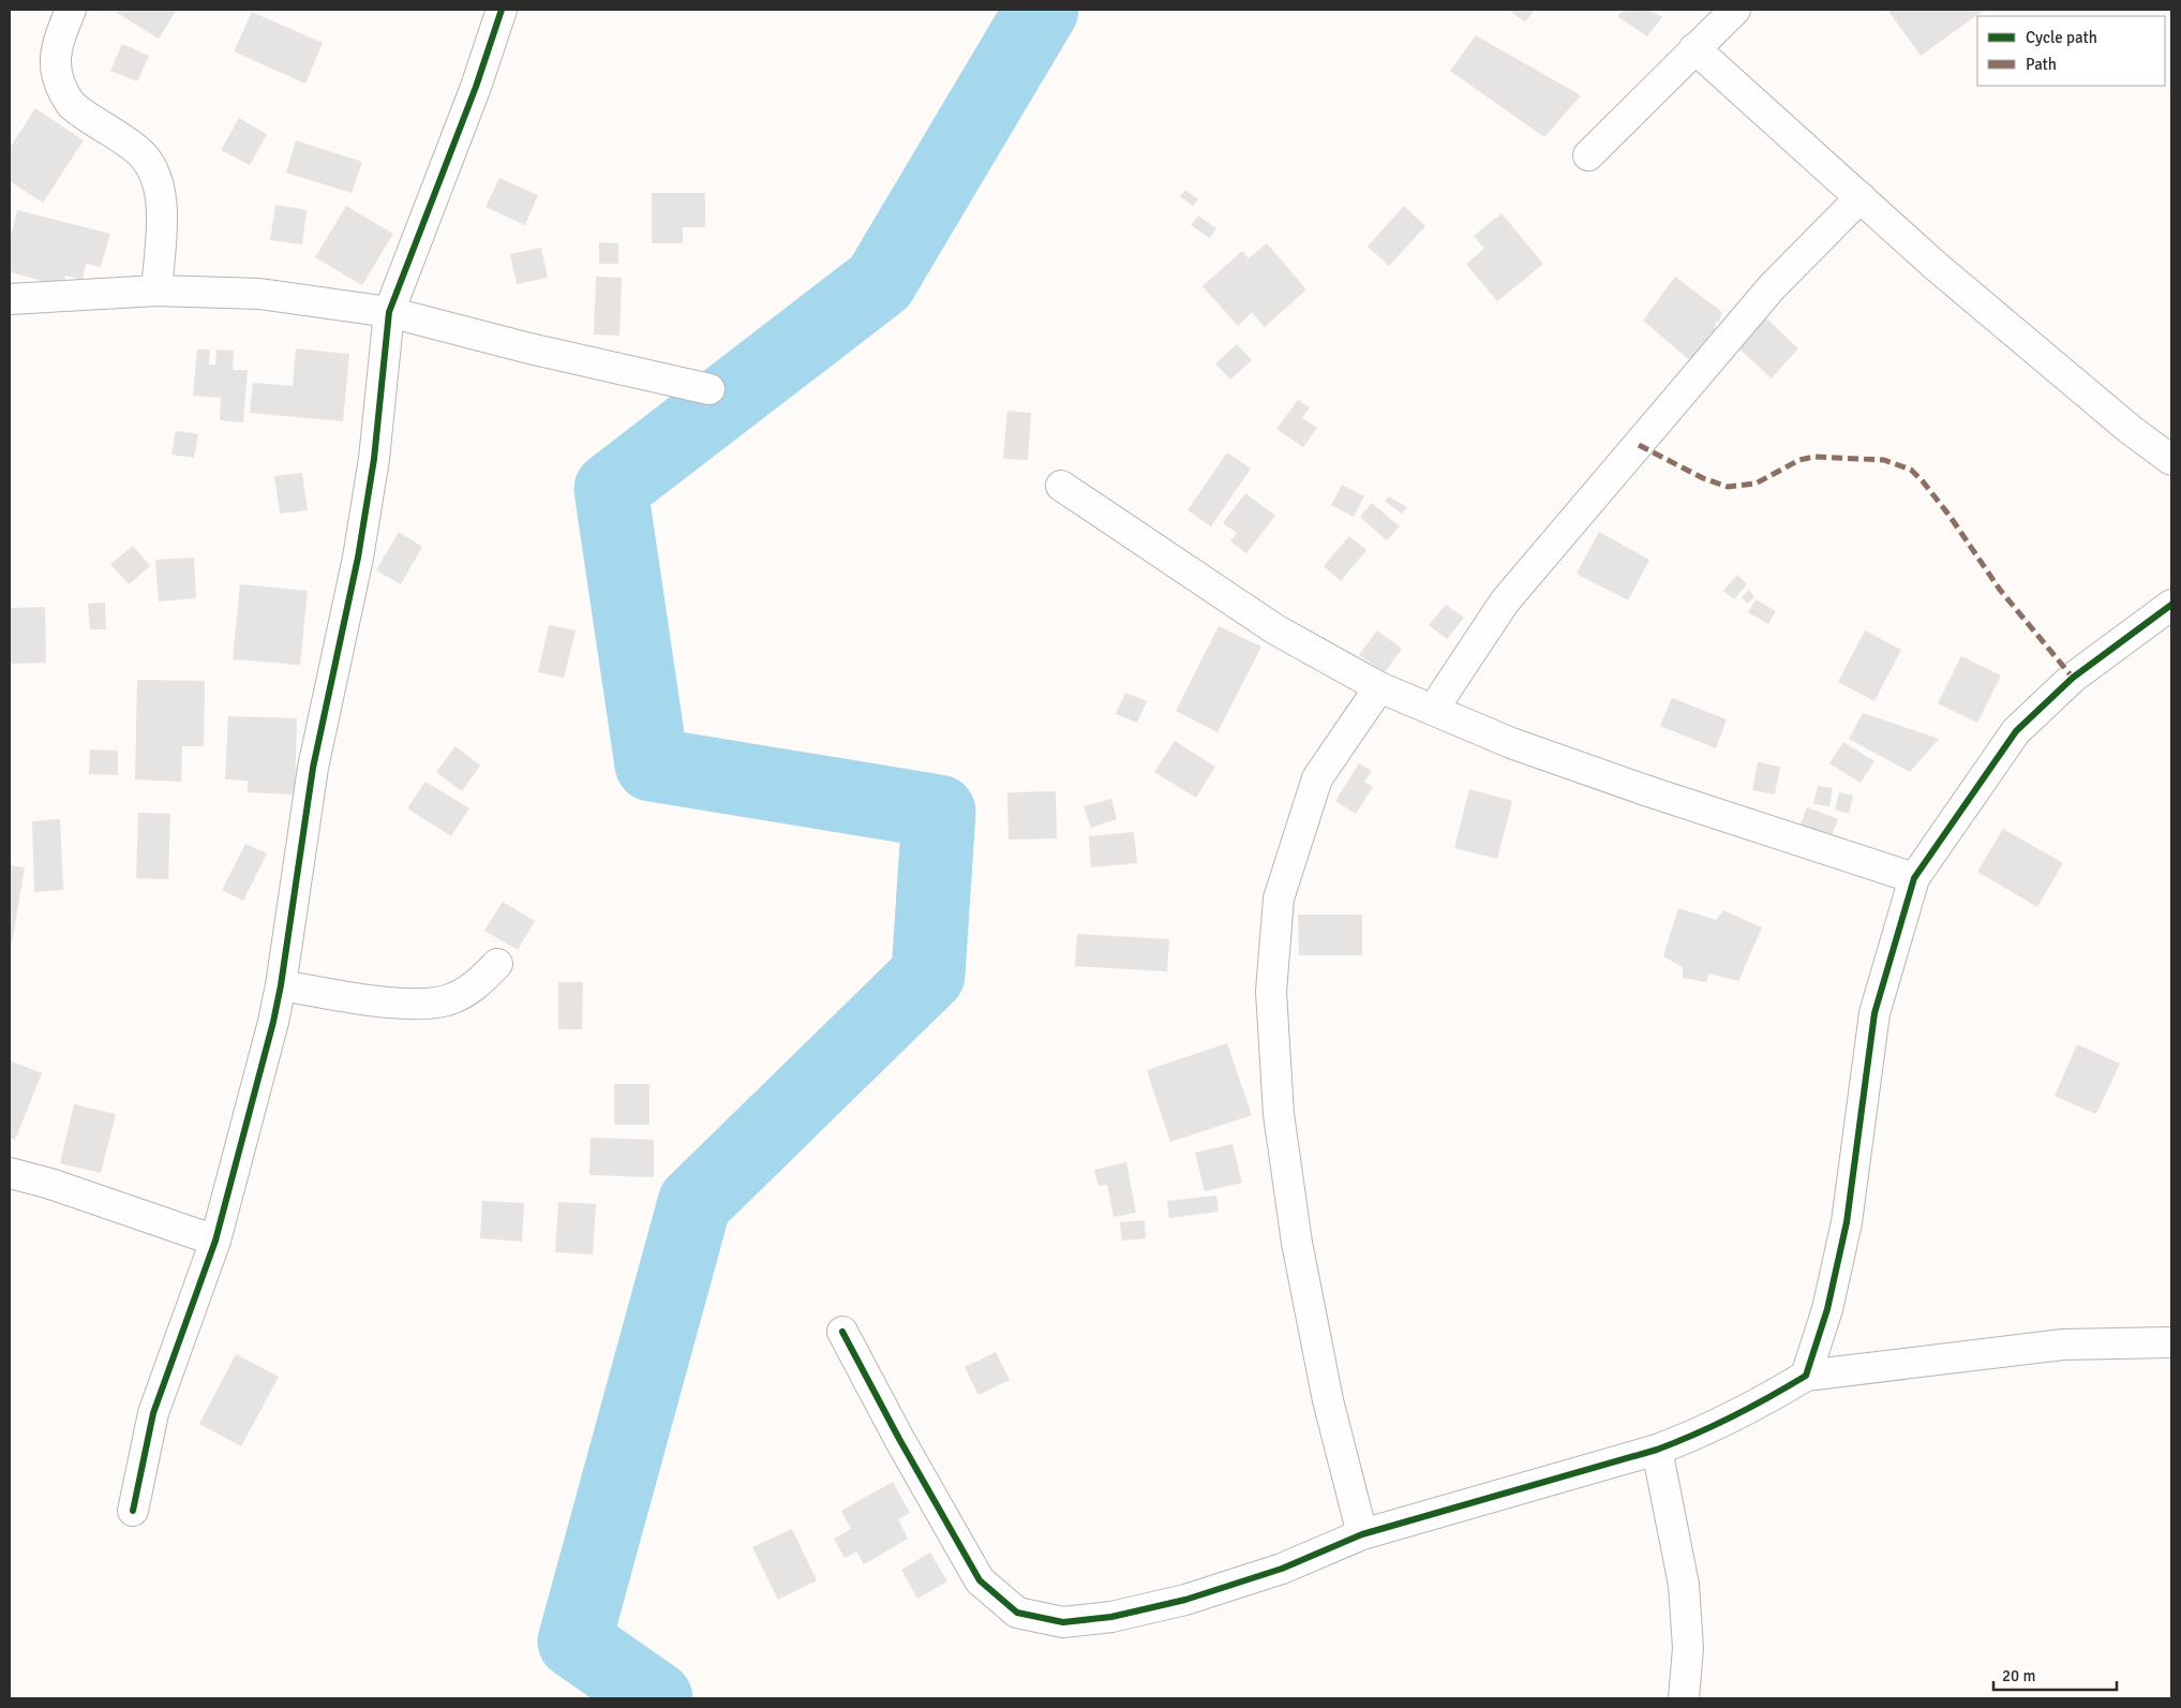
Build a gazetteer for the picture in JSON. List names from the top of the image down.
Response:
{
  "legend": ["Cycle path", "Path"],
  "scale_bar": "20 m"
}
